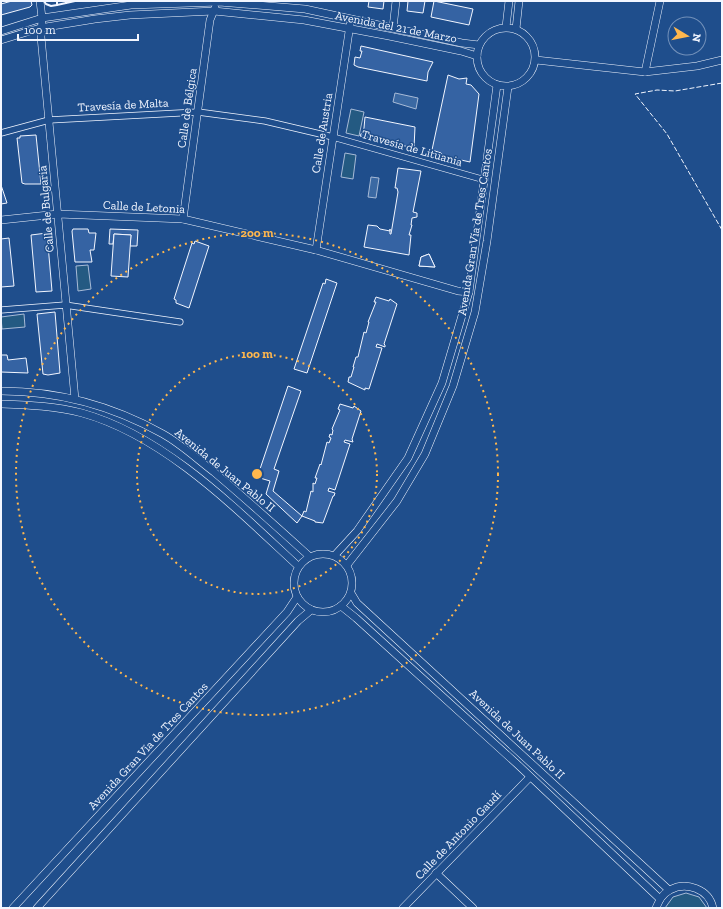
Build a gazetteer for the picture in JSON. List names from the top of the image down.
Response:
{
  "streets": {
    "street": [
      "Avenida del 21 de Marzo",
      "Travesía de Malta",
      "Calle de Bélgica",
      "Calle de Austria",
      "Travesía de Lituania",
      "Calle de Letonia",
      "Calle de Bulgaria",
      "Avenida Gran Vía de Tres Cantos",
      "Avenida de Juan Pablo II",
      "Calle de Antonio Gaudí"
    ]
  },
  "crossings": [
    ["Avenida del 21 de Marzo", "Calle de Bélgica"],
    ["Avenida del 21 de Marzo", "Calle de Austria"],
    ["Avenida del 21 de Marzo", "Calle de Bulgaria"],
    ["Avenida del 21 de Marzo", "Avenida Gran Vía de Tres Cantos"],
    ["Travesía de Malta", "Calle de Bélgica"],
    ["Travesía de Malta", "Calle de Austria"],
    ["Travesía de Malta", "Travesía de Lituania"],
    ["Travesía de Malta", "Calle de Bulgaria"],
    ["Calle de Bélgica", "Calle de Letonia"],
    ["Calle de Austria", "Travesía de Lituania"],
    ["Calle de Austria", "Calle de Letonia"],
    ["Travesía de Lituania", "Avenida Gran Vía de Tres Cantos"],
    ["Calle de Letonia", "Calle de Bulgaria"],
    ["Calle de Letonia", "Avenida Gran Vía de Tres Cantos"],
    ["Calle de Bulgaria", "Avenida de Juan Pablo II"],
    ["Avenida Gran Vía de Tres Cantos", "Avenida de Juan Pablo II"],
    ["Avenida de Juan Pablo II", "Calle de Antonio Gaudí"]
  ],
  "scale_bar": "100 m",
  "north": "right",
  "rings": ["200 m", "100 m"]
}
